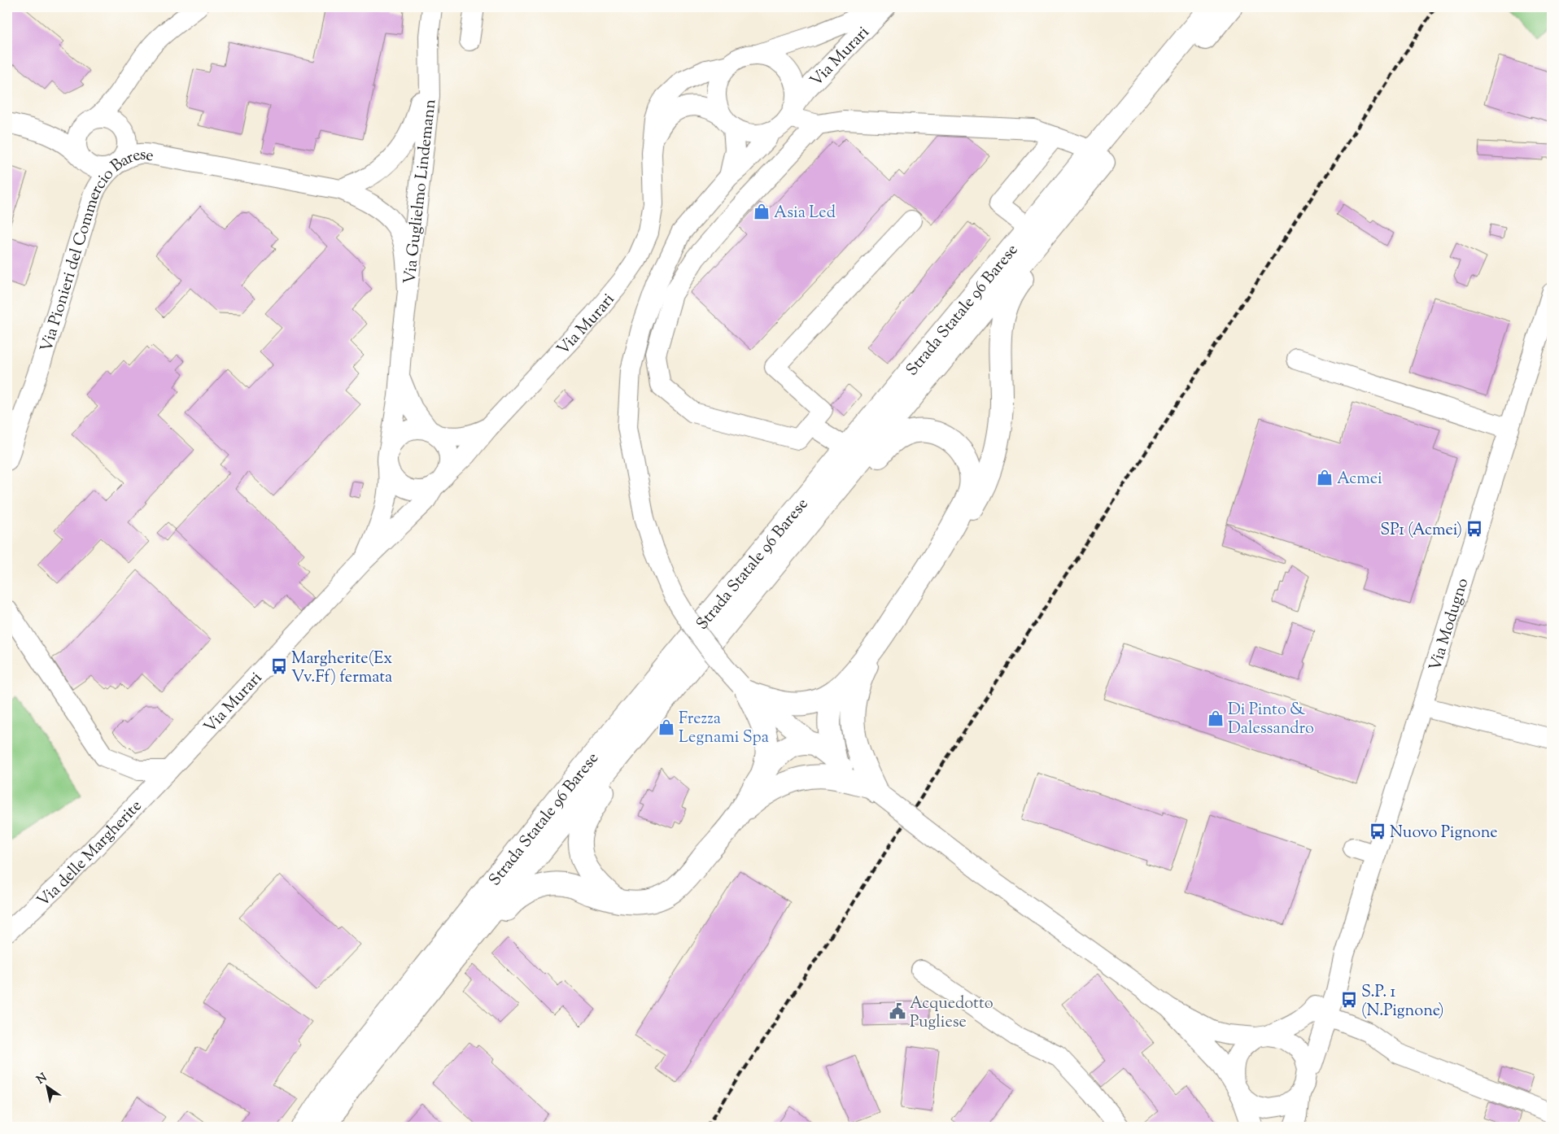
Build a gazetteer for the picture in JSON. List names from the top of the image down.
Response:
{
  "streets": {
    "main road": ["Strada Statale 96 Barese"],
    "street": [
      "Via Murari",
      "Via Guglielmo Lindemann",
      "Via Pionieri del Commercio Barese",
      "Via Modugno",
      "Via delle Margherite"
    ]
  },
  "crossings": [
    ["Via Murari", "Via Guglielmo Lindemann"],
    ["Via Murari", "Via delle Margherite"]
  ],
  "places": {
    "shop": [
      "Asia Led",
      "Acmei",
      "Di Pinto & Dalessandro",
      "Frezza Legnami Spa"
    ],
    "bus stop": [
      "SP1 (Acmei)",
      "Margherite(Ex Vv.Ff) fermata",
      "Nuovo Pignone",
      "S.P. 1 (N.Pignone)"
    ],
    "public building": ["Acquedotto Pugliese"]
  },
  "north": "top left"
}
